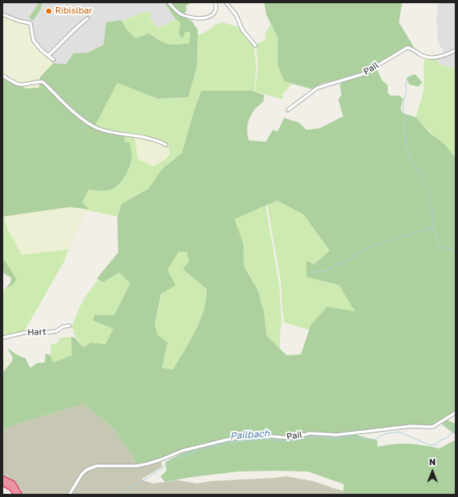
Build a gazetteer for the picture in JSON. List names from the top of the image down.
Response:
{
  "streets": {
    "street": ["Pail", "Hart"]
  },
  "water": ["Pailbach"],
  "places": ["Ribislbar"],
  "north": "top"
}
